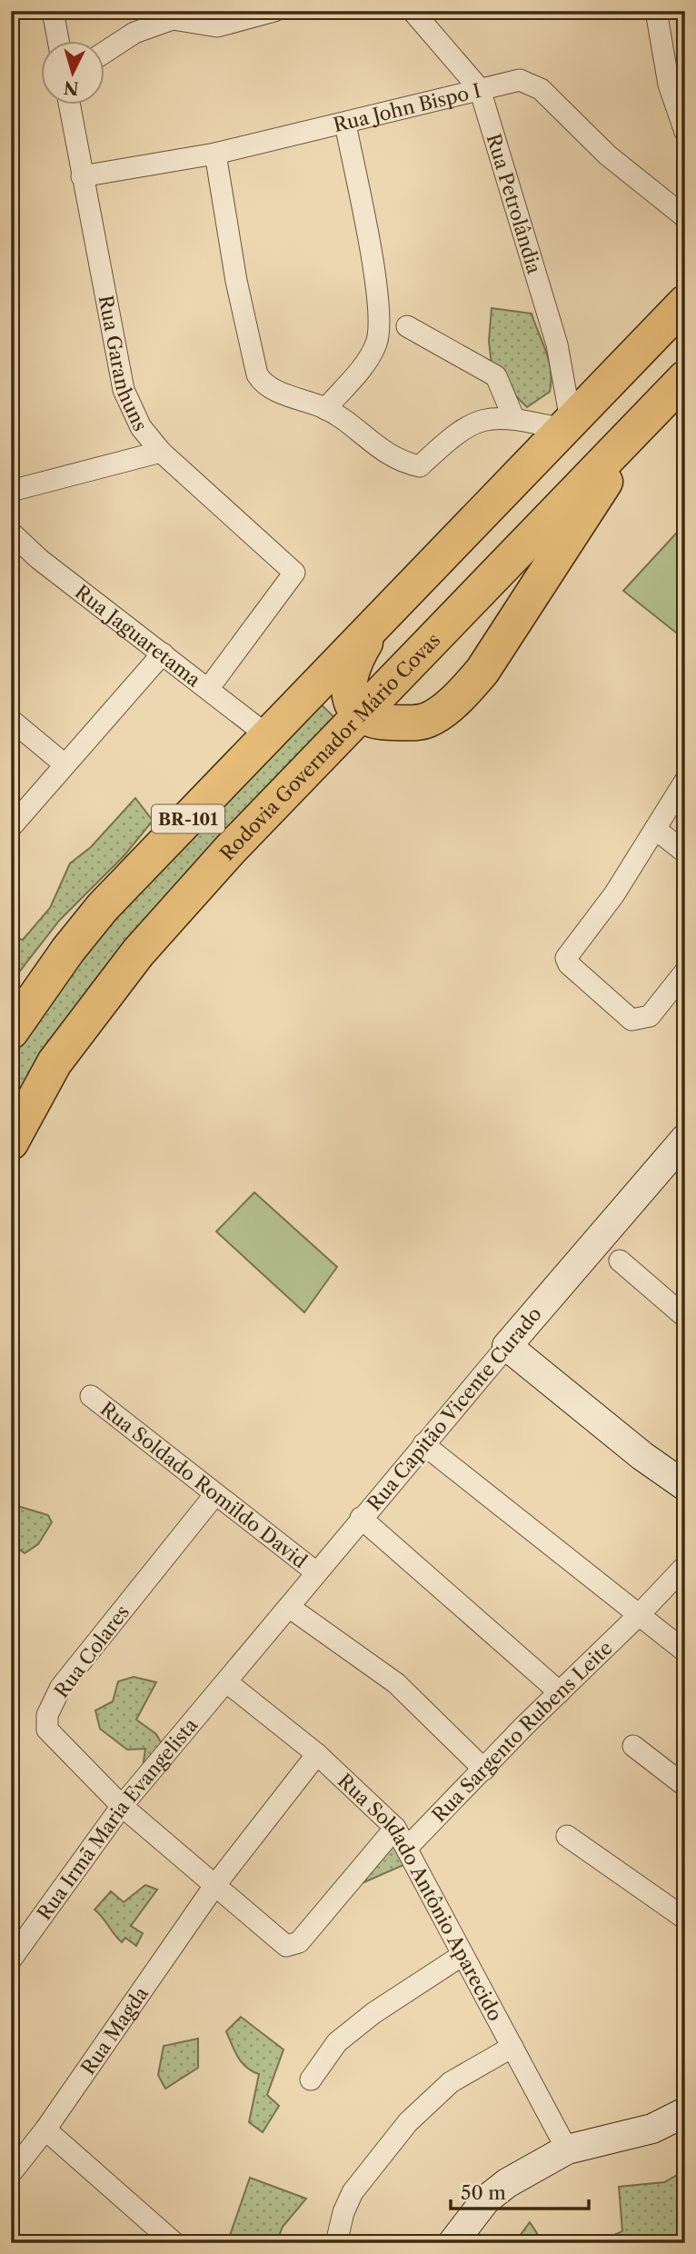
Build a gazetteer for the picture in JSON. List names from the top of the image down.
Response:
{
  "streets": {
    "highway": ["Rodovia Governador Mário Covas", "BR-101"],
    "street": [
      "Rua John Bispo I",
      "Rua Petrolândia",
      "Rua Garanhuns",
      "Rua Jaguaretama",
      "Rua Capitão Vicente Curado",
      "Rua Soldado Romildo David",
      "Rua Colares",
      "Rua Sargento Rubens Leite",
      "Rua Irmã Maria Evangelista",
      "Rua Soldado Antônio Aparecido",
      "Rua Magda"
    ]
  },
  "crossings": [
    ["Rua John Bispo I", "Rua Petrolândia"],
    ["Rua John Bispo I", "Rua Garanhuns"],
    ["Rua Petrolândia", "BR-101"],
    ["Rua Garanhuns", "Rua Jaguaretama"],
    ["Rua Jaguaretama", "BR-101"],
    ["Rua Capitão Vicente Curado", "Rua Soldado Romildo David"],
    ["Rua Capitão Vicente Curado", "Rua Irmã Maria Evangelista"],
    ["Rua Capitão Vicente Curado", "Rua Soldado Antônio Aparecido"],
    ["Rua Soldado Romildo David", "Rua Colares"],
    ["Rua Colares", "Rua Irmã Maria Evangelista"],
    ["Rua Colares", "Rua Soldado Antônio Aparecido"],
    ["Rua Colares", "Rua Magda"],
    ["Rua Sargento Rubens Leite", "Rua Soldado Antônio Aparecido"],
    ["Rua Irmã Maria Evangelista", "Rua Soldado Antônio Aparecido"],
    ["Rua Soldado Antônio Aparecido", "Rua Magda"]
  ],
  "scale_bar": "50 m",
  "north": "bottom"
}
